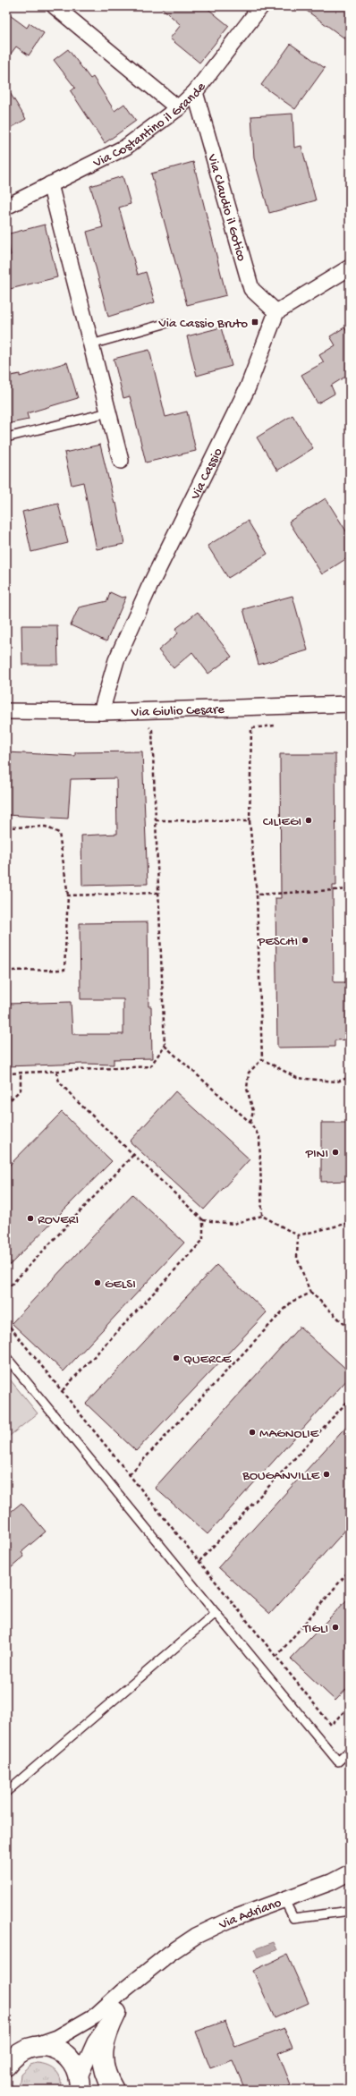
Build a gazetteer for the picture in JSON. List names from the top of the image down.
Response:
{
  "streets": {
    "street": [
      "Via Costantino il Grande",
      "Via Claudio il Gotico",
      "Via Cassio",
      "Via Giulio Cesare",
      "Via Adriano"
    ]
  },
  "crossings": [
    ["Via Costantino il Grande", "Via Claudio il Gotico"],
    ["Via Claudio il Gotico", "Via Cassio"],
    ["Via Cassio", "Via Giulio Cesare"]
  ],
  "places": {
    "transit": ["Via Cassio Bruto"],
    "other": [
      "CILIEGI",
      "PESCHI",
      "PINI",
      "ROVERI",
      "GELSI",
      "QUERCE",
      "MAGNOLIE",
      "BOUGANVILLE",
      "TIGLI"
    ]
  }
}
